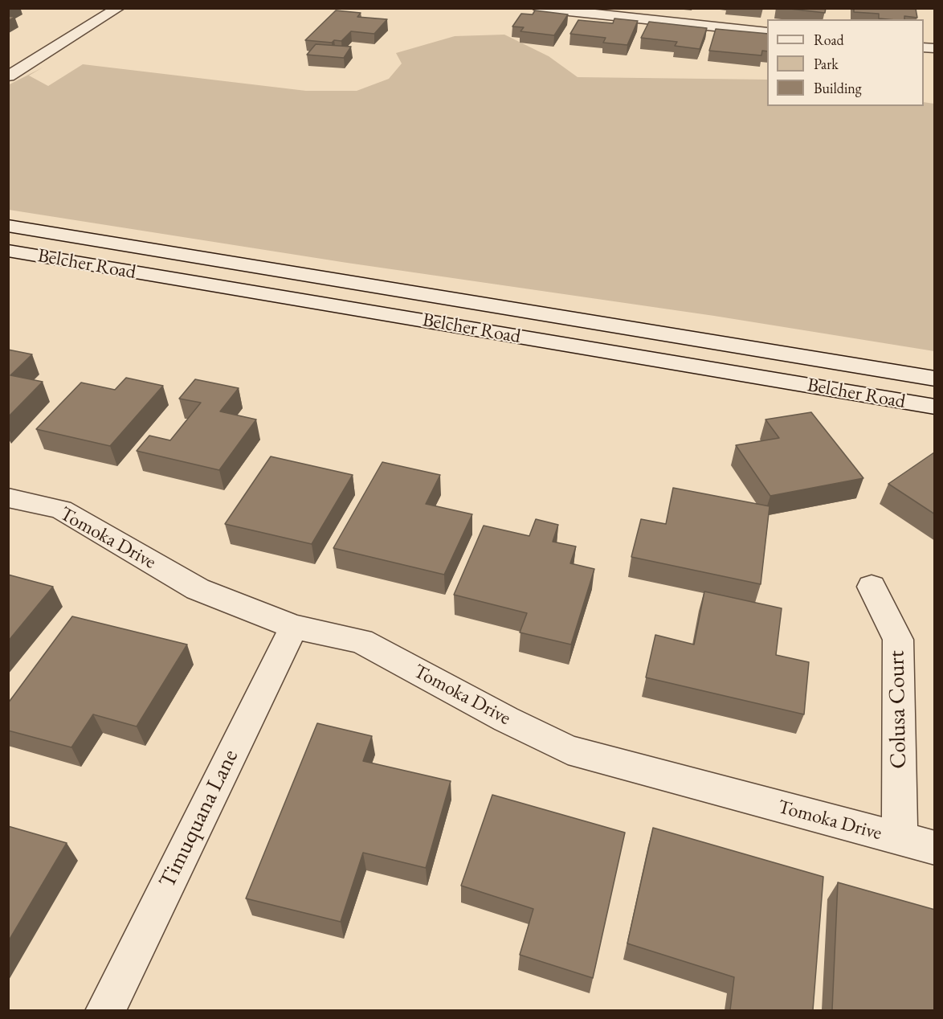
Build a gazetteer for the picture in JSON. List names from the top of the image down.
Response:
{
  "streets": {
    "main road": [
      "Belcher Road",
      "Tomoka Drive",
      "Colusa Court",
      "Timuquana Lane"
    ]
  },
  "crossings": [
    ["Tomoka Drive", "Colusa Court"],
    ["Tomoka Drive", "Timuquana Lane"]
  ],
  "legend": ["Road", "Park", "Building"]
}
